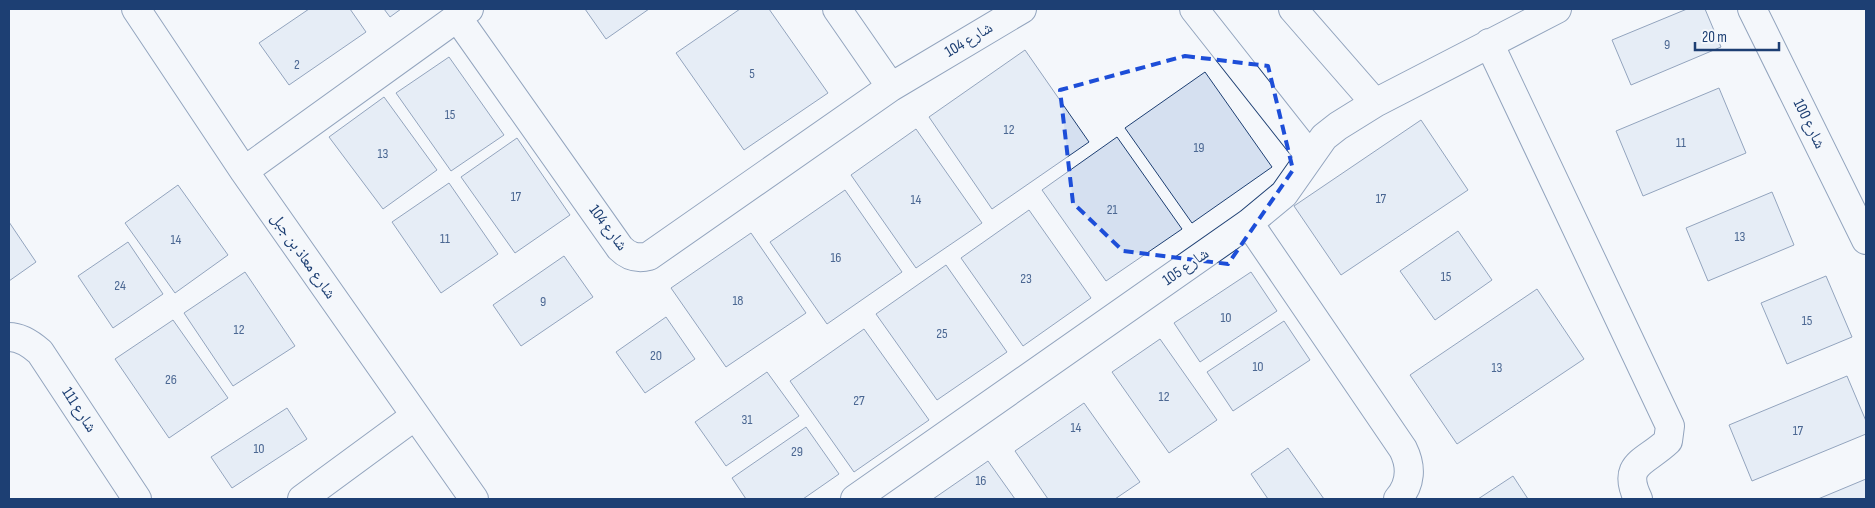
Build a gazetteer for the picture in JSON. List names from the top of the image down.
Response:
{
  "streets": {
    "street": [
      "شارع 104",
      "شارع 100",
      "شارع معاذ بن جبل",
      "شارع 105",
      "شارع 111"
    ]
  },
  "crossings": [
    ["شارع 104", "شارع معاذ بن جبل"]
  ],
  "house_numbers": [
    "9",
    "2",
    "5",
    "15",
    "12",
    "11",
    "19",
    "13",
    "17",
    "17",
    "14",
    "21",
    "13",
    "11",
    "14",
    "16",
    "15",
    "23",
    "24",
    "18",
    "9",
    "10",
    "15",
    "12",
    "25",
    "20",
    "10",
    "13",
    "26",
    "12",
    "27",
    "31",
    "14",
    "17",
    "10",
    "29",
    "16"
  ],
  "scale_bar": "20 m"
}
